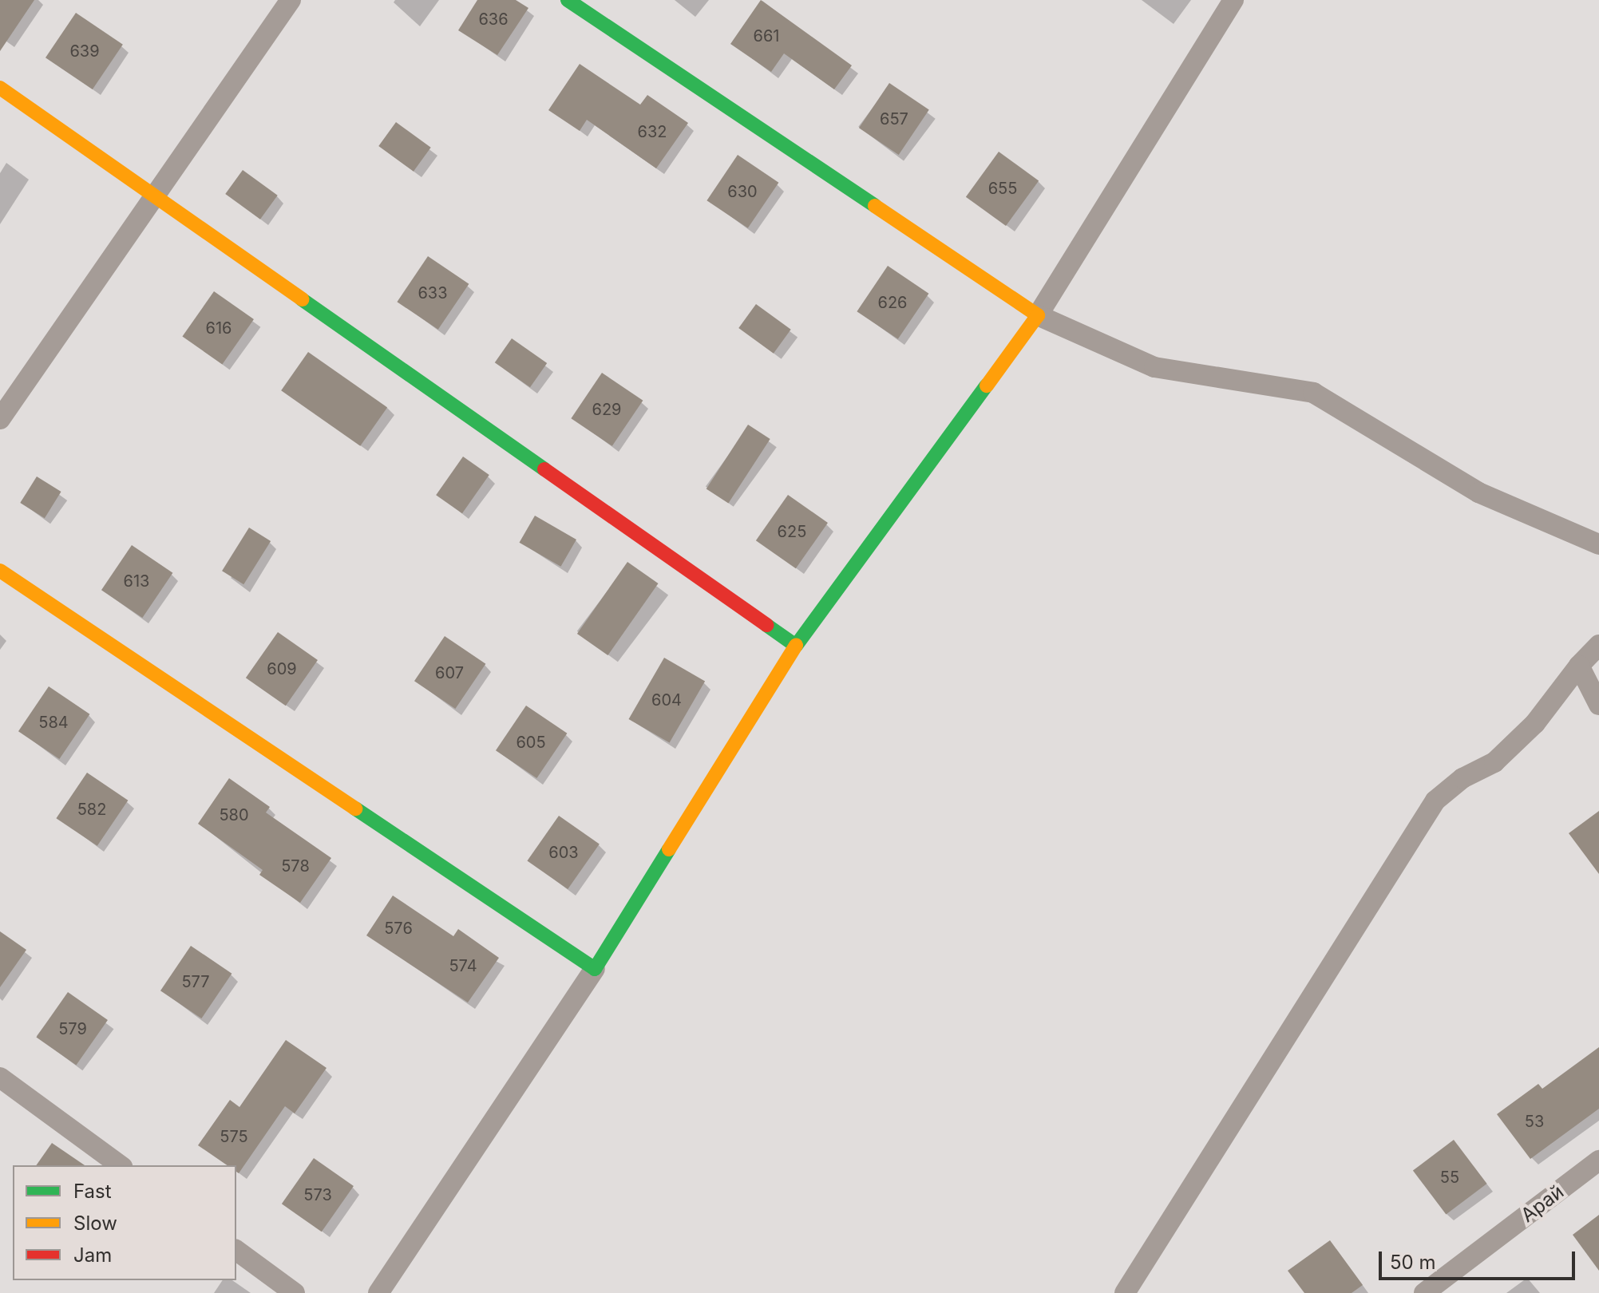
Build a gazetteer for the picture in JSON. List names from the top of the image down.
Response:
{
  "streets": {
    "street": ["Арай"]
  },
  "house_numbers": [
    "636",
    "661",
    "639",
    "657",
    "632",
    "655",
    "630",
    "633",
    "626",
    "616",
    "629",
    "625",
    "613",
    "609",
    "607",
    "604",
    "584",
    "605",
    "582",
    "580",
    "603",
    "578",
    "576",
    "574",
    "577",
    "579",
    "53",
    "575",
    "55",
    "573"
  ],
  "legend": ["Fast", "Slow", "Jam"],
  "scale_bar": "50 m"
}
